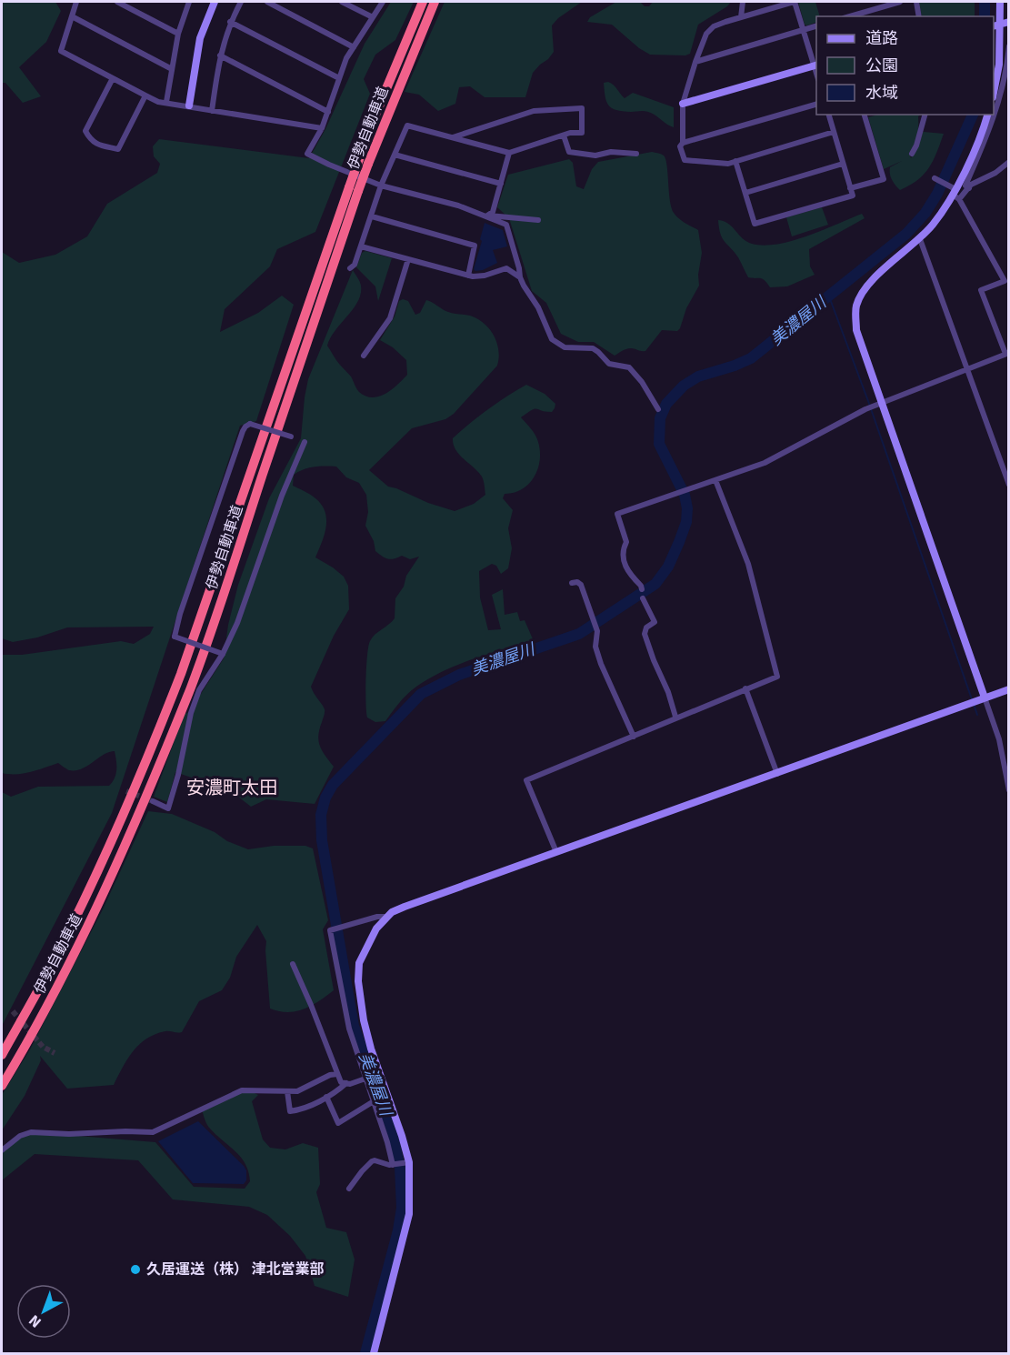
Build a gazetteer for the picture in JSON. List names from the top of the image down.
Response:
{
  "streets": {
    "highway": ["伊勢自動車道"]
  },
  "districts": ["安濃町太田"],
  "water": ["美濃屋川"],
  "places": ["久居運送（株） 津北営業部"],
  "legend": ["道路", "公園", "水域"],
  "north": "bottom left"
}
